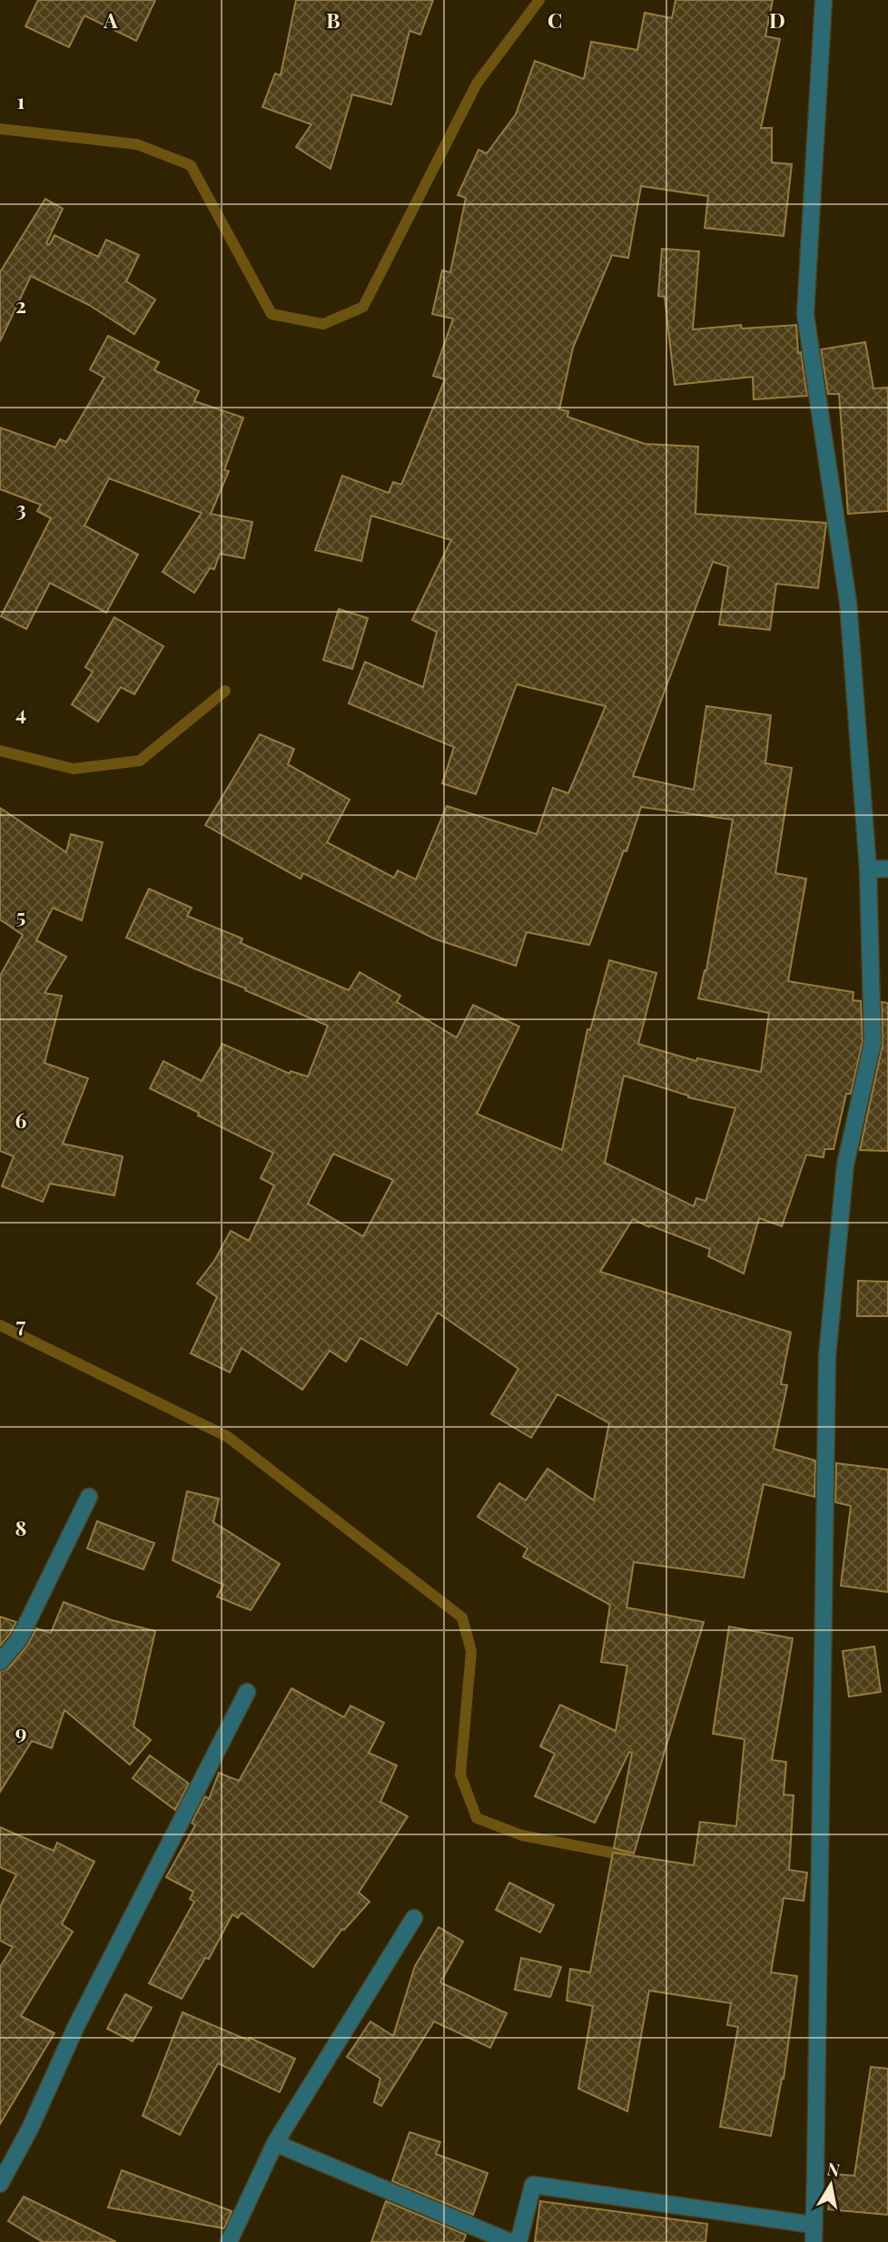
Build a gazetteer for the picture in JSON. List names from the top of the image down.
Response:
{
  "north": "top",
  "grid": {
    "columns": [
      "A",
      "B",
      "C",
      "D"
    ],
    "rows": [
      "1",
      "2",
      "3",
      "4",
      "5",
      "6",
      "7",
      "8",
      "9"
    ]
  }
}
